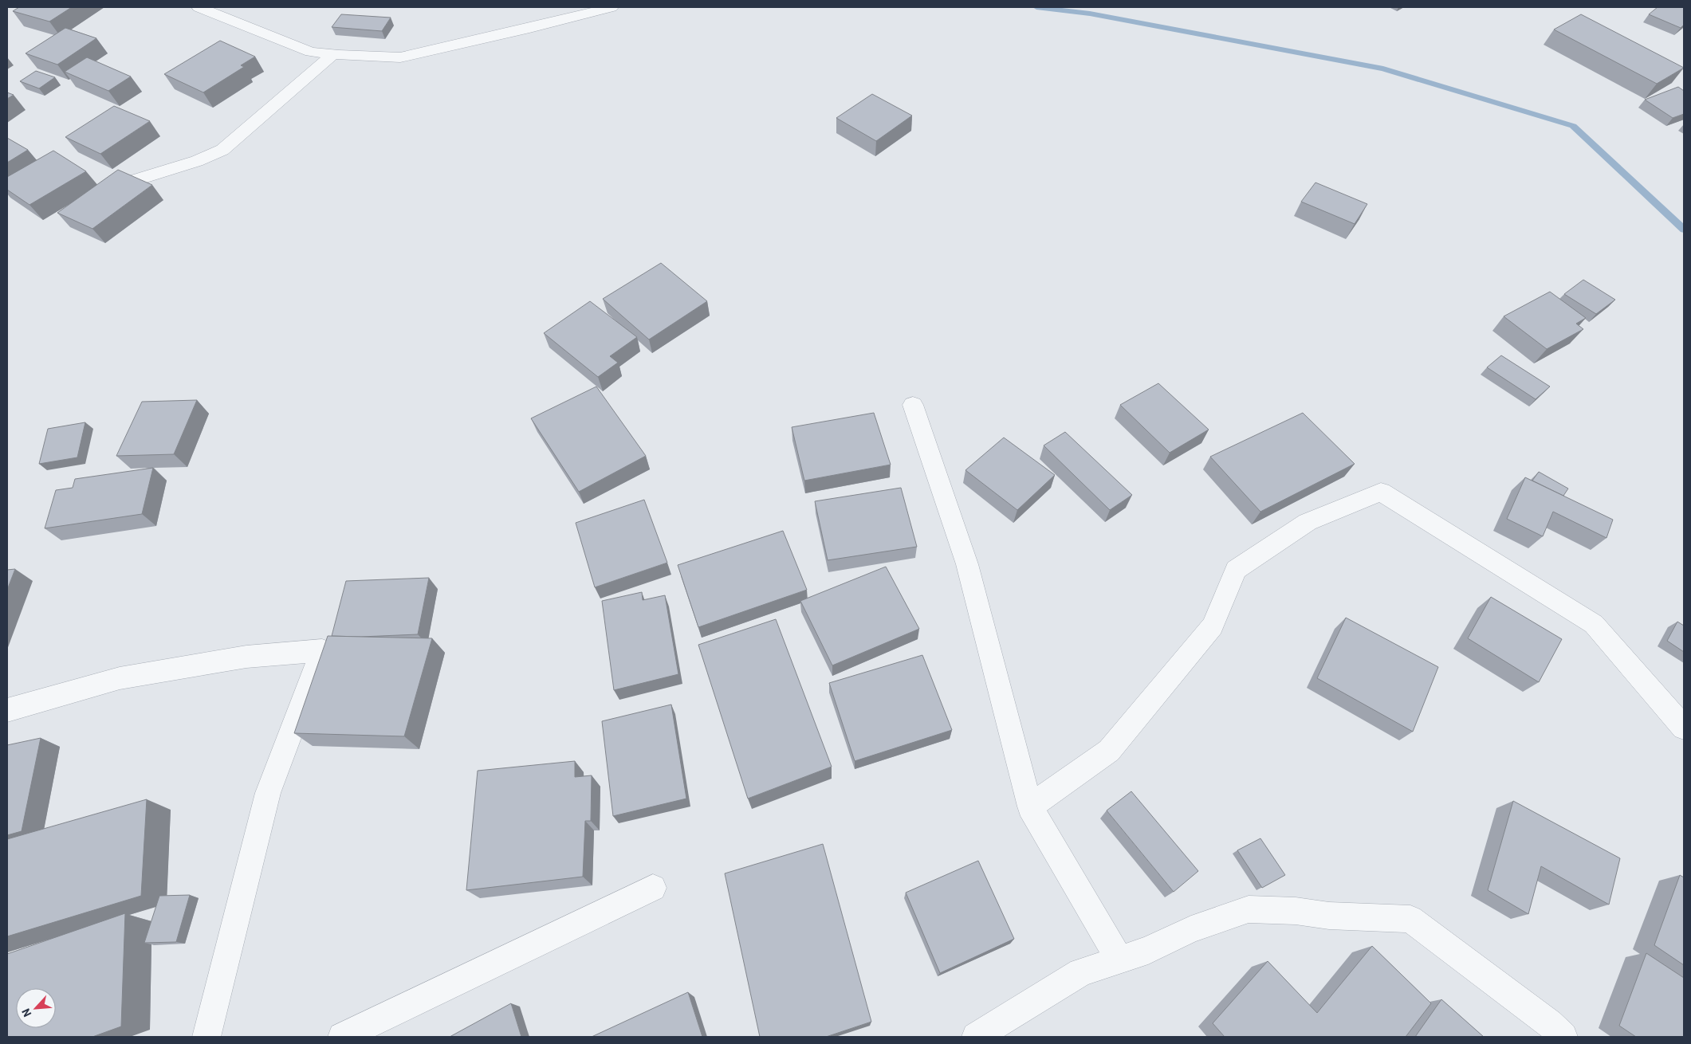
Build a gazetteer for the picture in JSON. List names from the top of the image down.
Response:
{
  "north": "bottom left"
}
